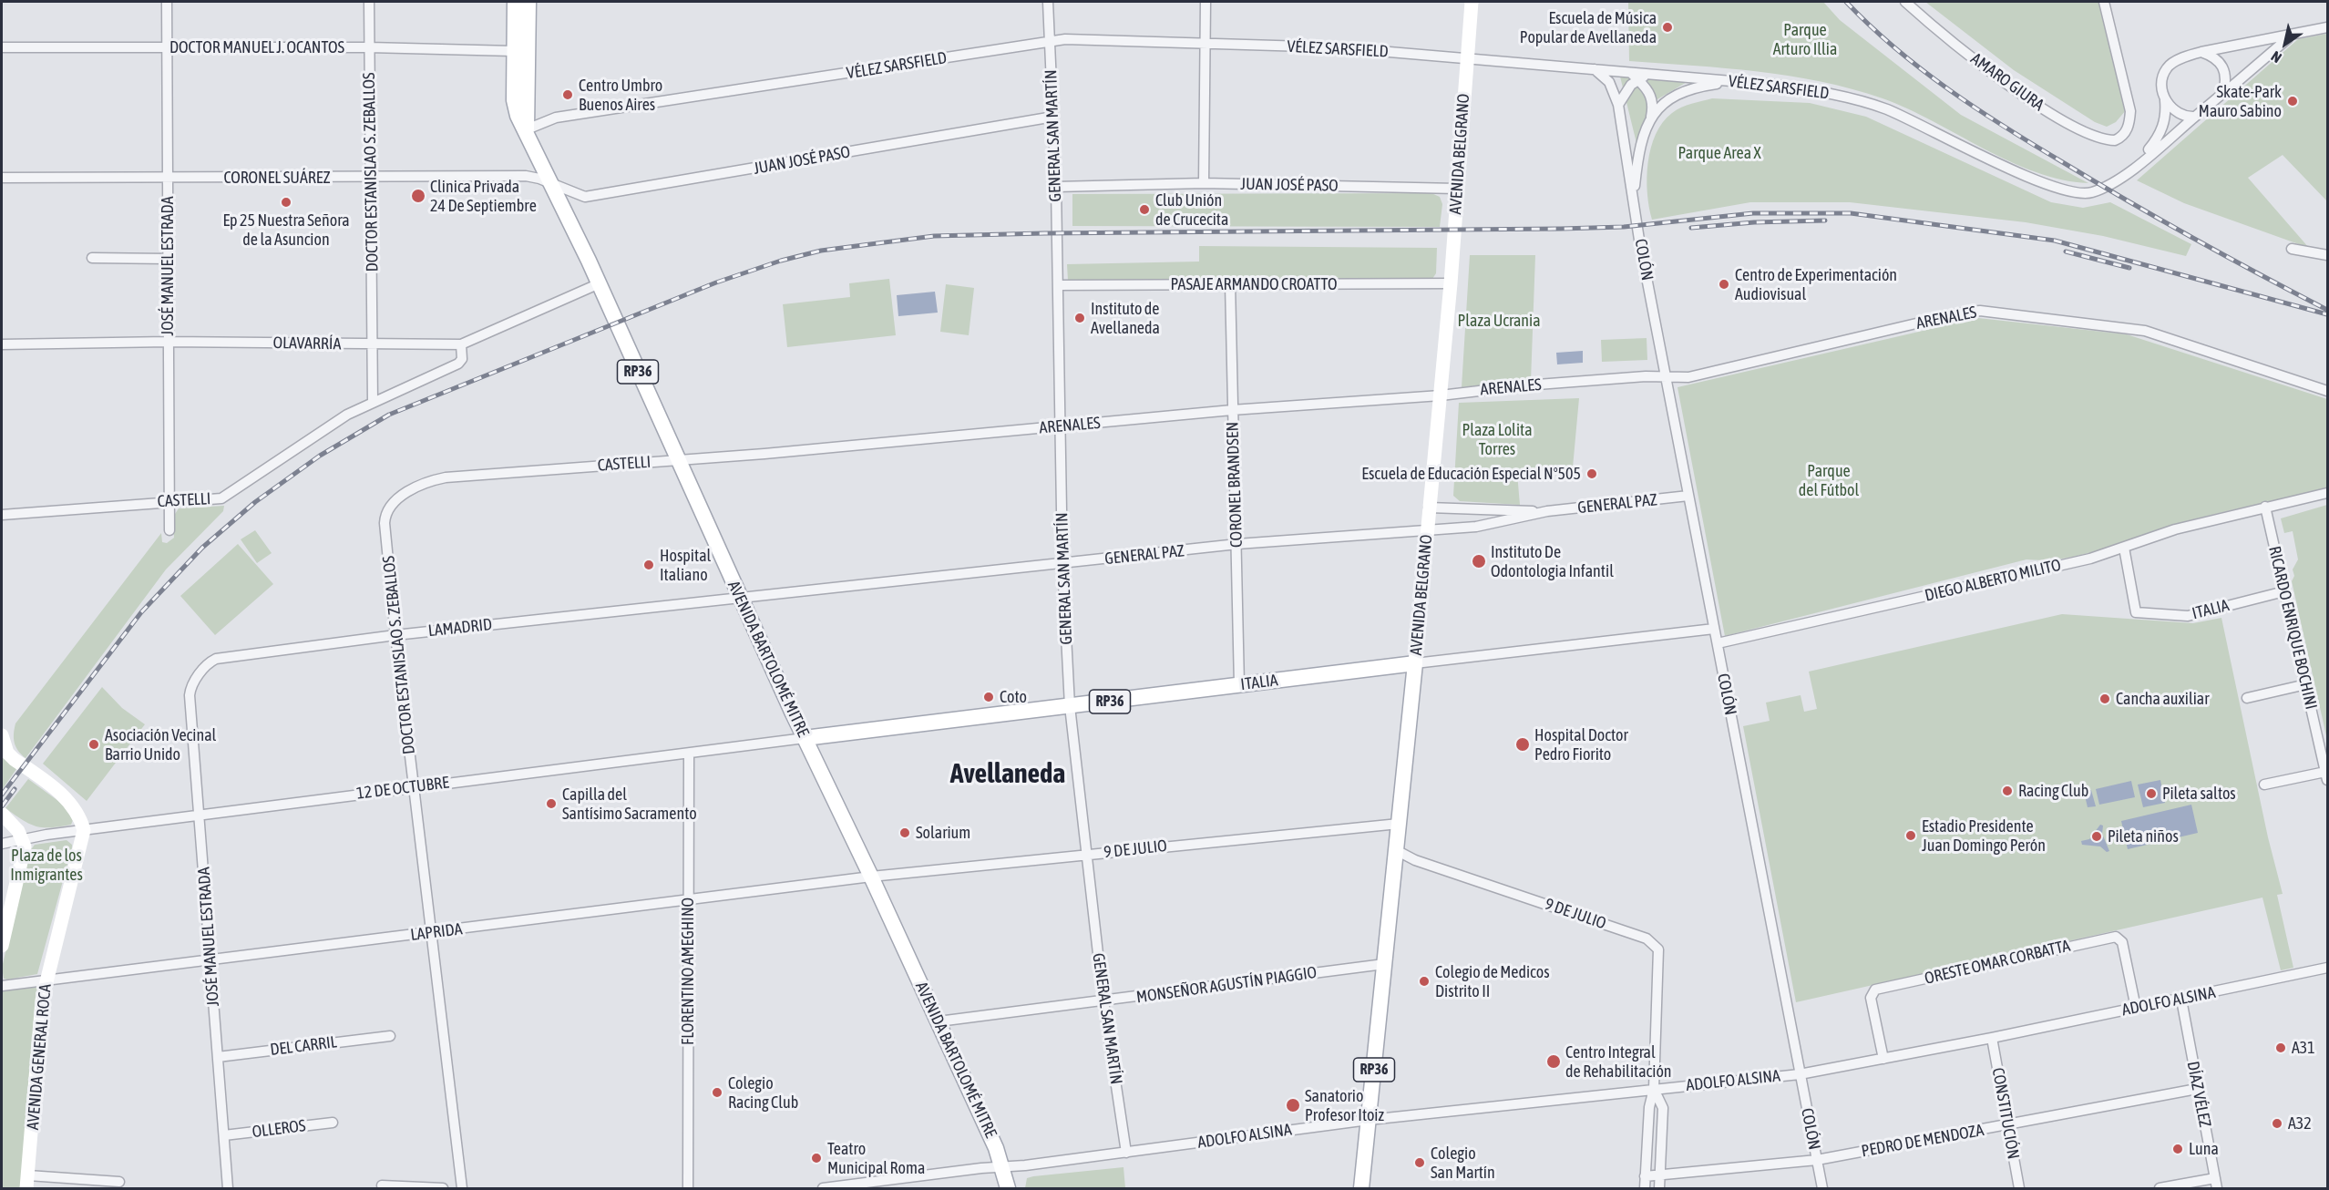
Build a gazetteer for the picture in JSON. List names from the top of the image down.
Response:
{
  "streets": {
    "main road": [
      "AVENIDA BELGRANO",
      "RP36",
      "ITALIA",
      "AVENIDA BARTOLOMÉ MITRE",
      "AVENIDA GENERAL ROCA"
    ],
    "street": [
      "DOCTOR MANUEL J. OCANTOS",
      "VÉLEZ SARSFIELD",
      "AMARO GIURA",
      "GENERAL SAN MARTÍN",
      "JUAN JOSÉ PASO",
      "DOCTOR ESTANISLAO S. ZEBALLOS",
      "CORONEL SUÁREZ",
      "COLÓN",
      "JOSÉ MANUEL ESTRADA",
      "PASAJE ARMANDO CROATTO",
      "ARENALES",
      "OLAVARRÍA",
      "CASTELLI",
      "CORONEL BRANDSEN",
      "GENERAL PAZ",
      "DIEGO ALBERTO MILITO",
      "LAMADRID",
      "RICARDO ENRIQUE BOCHINI",
      "12 DE OCTUBRE",
      "9 DE JULIO",
      "LAPRIDA",
      "ORESTE OMAR CORBATTA",
      "FLORENTINO AMEGHINO",
      "MONSEÑOR AGUSTÍN PIAGGIO",
      "ADOLFO ALSINA",
      "DEL CARRIL",
      "DÍAZ VÉLEZ",
      "CONSTITUCIÓN",
      "OLLEROS",
      "PEDRO DE MENDOZA"
    ]
  },
  "crossings": [
    ["DOCTOR MANUEL J. OCANTOS", "DOCTOR ESTANISLAO S. ZEBALLOS"],
    ["DOCTOR MANUEL J. OCANTOS", "JOSÉ MANUEL ESTRADA"],
    ["DOCTOR MANUEL J. OCANTOS", "AVENIDA BARTOLOMÉ MITRE"],
    ["VÉLEZ SARSFIELD", "GENERAL SAN MARTÍN"],
    ["VÉLEZ SARSFIELD", "AVENIDA BELGRANO"],
    ["VÉLEZ SARSFIELD", "COLÓN"],
    ["VÉLEZ SARSFIELD", "AVENIDA BARTOLOMÉ MITRE"],
    ["GENERAL SAN MARTÍN", "JUAN JOSÉ PASO"],
    ["GENERAL SAN MARTÍN", "PASAJE ARMANDO CROATTO"],
    ["GENERAL SAN MARTÍN", "ARENALES"],
    ["GENERAL SAN MARTÍN", "GENERAL PAZ"],
    ["GENERAL SAN MARTÍN", "ITALIA"],
    ["GENERAL SAN MARTÍN", "9 DE JULIO"],
    ["GENERAL SAN MARTÍN", "MONSEÑOR AGUSTÍN PIAGGIO"],
    ["GENERAL SAN MARTÍN", "ADOLFO ALSINA"],
    ["AVENIDA BELGRANO", "JUAN JOSÉ PASO"],
    ["AVENIDA BELGRANO", "PASAJE ARMANDO CROATTO"],
    ["AVENIDA BELGRANO", "ARENALES"],
    ["AVENIDA BELGRANO", "GENERAL PAZ"],
    ["AVENIDA BELGRANO", "ITALIA"],
    ["AVENIDA BELGRANO", "9 DE JULIO"],
    ["AVENIDA BELGRANO", "MONSEÑOR AGUSTÍN PIAGGIO"],
    ["AVENIDA BELGRANO", "ADOLFO ALSINA"],
    ["JUAN JOSÉ PASO", "CORONEL SUÁREZ"],
    ["JUAN JOSÉ PASO", "AVENIDA BARTOLOMÉ MITRE"],
    ["DOCTOR ESTANISLAO S. ZEBALLOS", "CORONEL SUÁREZ"],
    ["DOCTOR ESTANISLAO S. ZEBALLOS", "OLAVARRÍA"],
    ["DOCTOR ESTANISLAO S. ZEBALLOS", "CASTELLI"],
    ["DOCTOR ESTANISLAO S. ZEBALLOS", "LAMADRID"],
    ["DOCTOR ESTANISLAO S. ZEBALLOS", "12 DE OCTUBRE"],
    ["DOCTOR ESTANISLAO S. ZEBALLOS", "LAPRIDA"],
    ["CORONEL SUÁREZ", "JOSÉ MANUEL ESTRADA"],
    ["CORONEL SUÁREZ", "AVENIDA BARTOLOMÉ MITRE"],
    ["COLÓN", "ARENALES"],
    ["COLÓN", "GENERAL PAZ"],
    ["COLÓN", "DIEGO ALBERTO MILITO"],
    ["COLÓN", "ITALIA"],
    ["COLÓN", "ADOLFO ALSINA"],
    ["COLÓN", "PEDRO DE MENDOZA"],
    ["JOSÉ MANUEL ESTRADA", "OLAVARRÍA"],
    ["JOSÉ MANUEL ESTRADA", "CASTELLI"],
    ["JOSÉ MANUEL ESTRADA", "LAMADRID"],
    ["JOSÉ MANUEL ESTRADA", "12 DE OCTUBRE"],
    ["JOSÉ MANUEL ESTRADA", "LAPRIDA"],
    ["JOSÉ MANUEL ESTRADA", "DEL CARRIL"],
    ["JOSÉ MANUEL ESTRADA", "OLLEROS"],
    ["PASAJE ARMANDO CROATTO", "CORONEL BRANDSEN"],
    ["ARENALES", "CASTELLI"],
    ["ARENALES", "CORONEL BRANDSEN"],
    ["ARENALES", "AVENIDA BARTOLOMÉ MITRE"],
    ["OLAVARRÍA", "CASTELLI"],
    ["OLAVARRÍA", "AVENIDA BARTOLOMÉ MITRE"],
    ["CASTELLI", "AVENIDA BARTOLOMÉ MITRE"],
    ["CORONEL BRANDSEN", "GENERAL PAZ"],
    ["CORONEL BRANDSEN", "ITALIA"],
    ["GENERAL PAZ", "LAMADRID"],
    ["GENERAL PAZ", "AVENIDA BARTOLOMÉ MITRE"],
    ["DIEGO ALBERTO MILITO", "ITALIA"],
    ["DIEGO ALBERTO MILITO", "RICARDO ENRIQUE BOCHINI"],
    ["ITALIA", "RICARDO ENRIQUE BOCHINI"],
    ["ITALIA", "AVENIDA BARTOLOMÉ MITRE"],
    ["ITALIA", "12 DE OCTUBRE"],
    ["LAMADRID", "AVENIDA BARTOLOMÉ MITRE"],
    ["AVENIDA BARTOLOMÉ MITRE", "12 DE OCTUBRE"],
    ["AVENIDA BARTOLOMÉ MITRE", "9 DE JULIO"],
    ["AVENIDA BARTOLOMÉ MITRE", "LAPRIDA"],
    ["AVENIDA BARTOLOMÉ MITRE", "MONSEÑOR AGUSTÍN PIAGGIO"],
    ["AVENIDA BARTOLOMÉ MITRE", "ADOLFO ALSINA"],
    ["12 DE OCTUBRE", "FLORENTINO AMEGHINO"],
    ["12 DE OCTUBRE", "AVENIDA GENERAL ROCA"],
    ["9 DE JULIO", "LAPRIDA"],
    ["9 DE JULIO", "ADOLFO ALSINA"],
    ["LAPRIDA", "FLORENTINO AMEGHINO"],
    ["LAPRIDA", "AVENIDA GENERAL ROCA"],
    ["ORESTE OMAR CORBATTA", "ADOLFO ALSINA"],
    ["ADOLFO ALSINA", "DÍAZ VÉLEZ"],
    ["ADOLFO ALSINA", "CONSTITUCIÓN"],
    ["DÍAZ VÉLEZ", "PEDRO DE MENDOZA"],
    ["CONSTITUCIÓN", "PEDRO DE MENDOZA"]
  ],
  "districts": ["Avellaneda"],
  "parks": [
    "Parque Arturo Illia",
    "Parque Area X",
    "Plaza Ucrania",
    "Plaza Lolita Torres",
    "Parque del Fútbol",
    "Plaza de los Inmigrantes"
  ],
  "places": [
    "Escuela de Música Popular de Avellaneda",
    "Centro Umbro Buenos Aires",
    "Skate-Park Mauro Sabino",
    "Clinica Privada 24 De Septiembre",
    "Ep 25 Nuestra Señora de la Asuncion",
    "Club Unión de Crucecita",
    "Centro de Experimentación Audiovisual",
    "Instituto de Avellaneda",
    "Escuela de Educación Especial N°505",
    "Instituto De Odontologia Infantil",
    "Hospital Italiano",
    "Coto",
    "Cancha auxiliar",
    "Asociación Vecinal Barrio Unido",
    "Hospital Doctor Pedro Fiorito",
    "Racing Club",
    "Pileta saltos",
    "Capilla del Santísimo Sacramento",
    "Solarium",
    "Estadio Presidente Juan Domingo Perón",
    "Pileta niños",
    "Colegio de Medicos Distrito II",
    "A31",
    "Centro Integral de Rehabilitación",
    "Colegio Racing Club",
    "Sanatorio Profesor Itoiz",
    "A32",
    "Luna",
    "Teatro Municipal Roma",
    "Colegio San Martín"
  ],
  "north": "bottom left"
}
